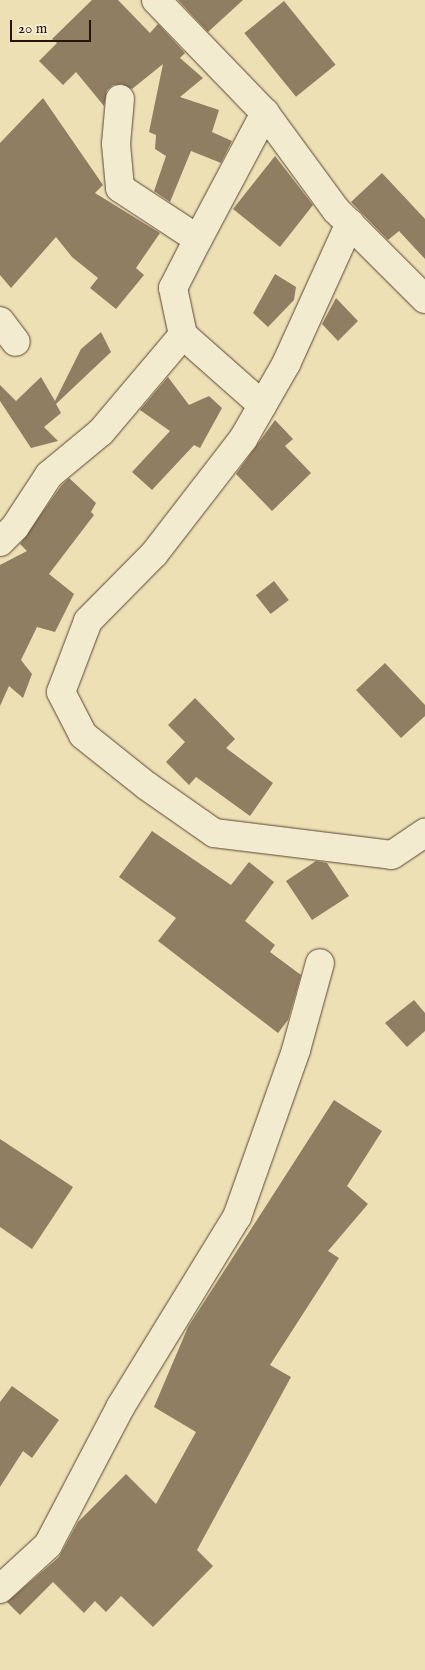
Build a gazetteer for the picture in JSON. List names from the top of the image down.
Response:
{
  "scale_bar": "20 m"
}
